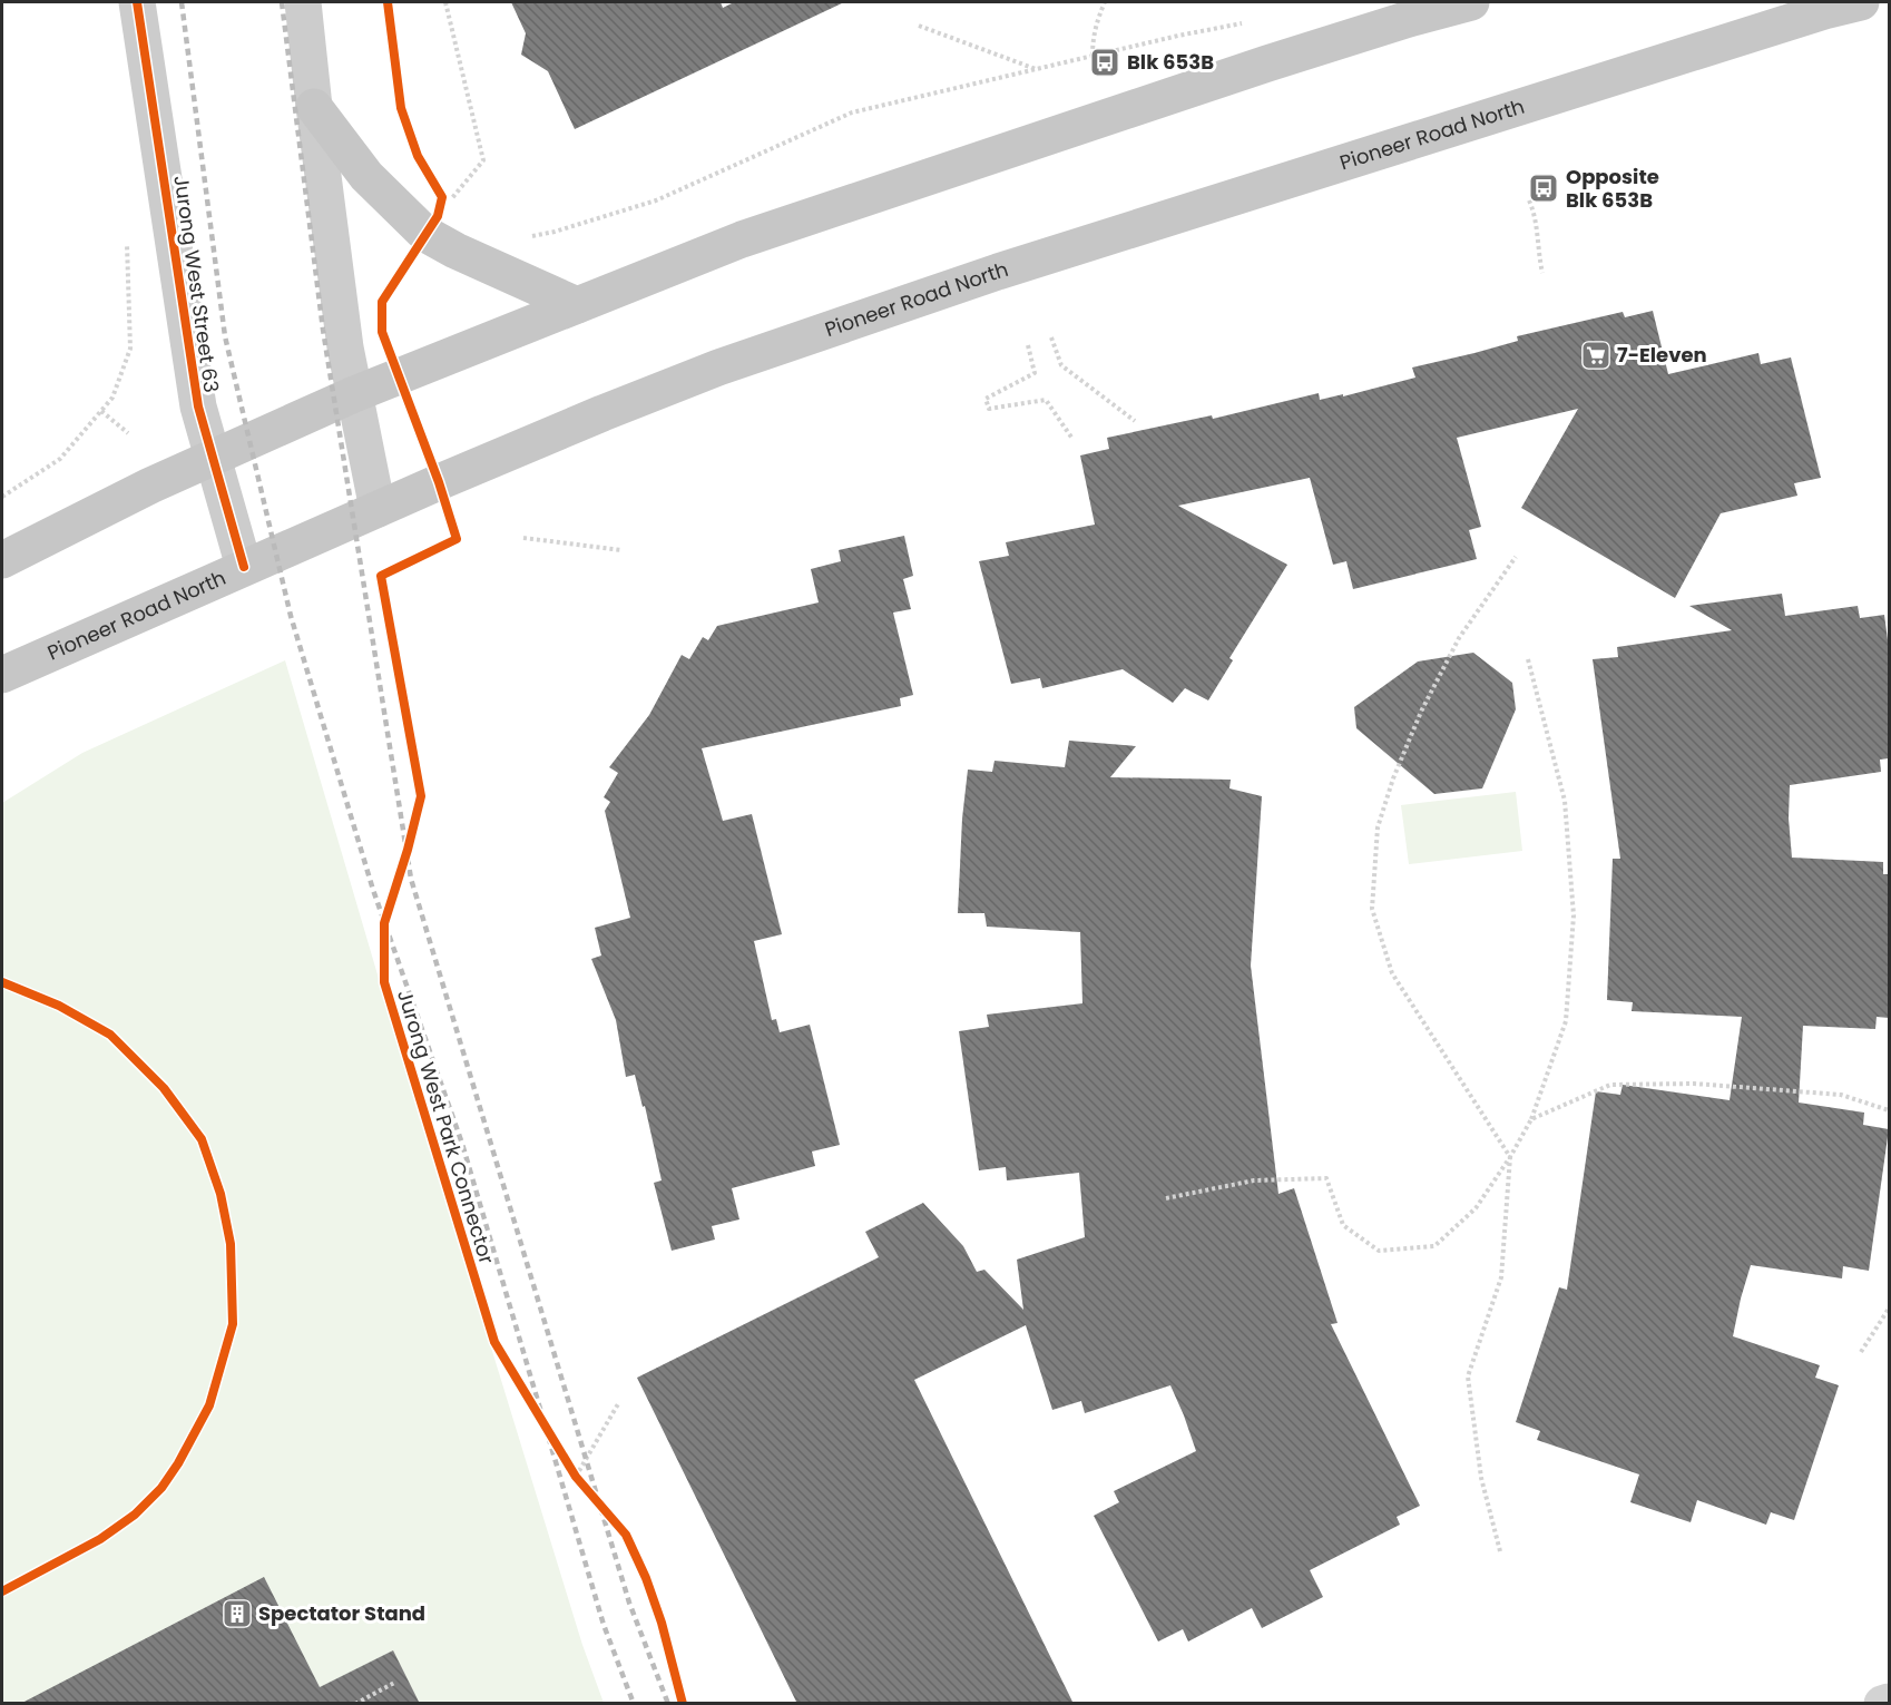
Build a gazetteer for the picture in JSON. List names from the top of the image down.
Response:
{
  "streets": {
    "main road": ["Pioneer Road North"],
    "street": ["Jurong West Street 63"],
    "cycle path": ["Jurong West Park Connector"]
  },
  "crossings": [
    ["Pioneer Road North", "Jurong West Street 63"]
  ],
  "places": {
    "bus stop": ["Blk 653B", "Opposite Blk 653B"],
    "supermarket": ["7-Eleven"],
    "building": ["Spectator Stand"]
  }
}
